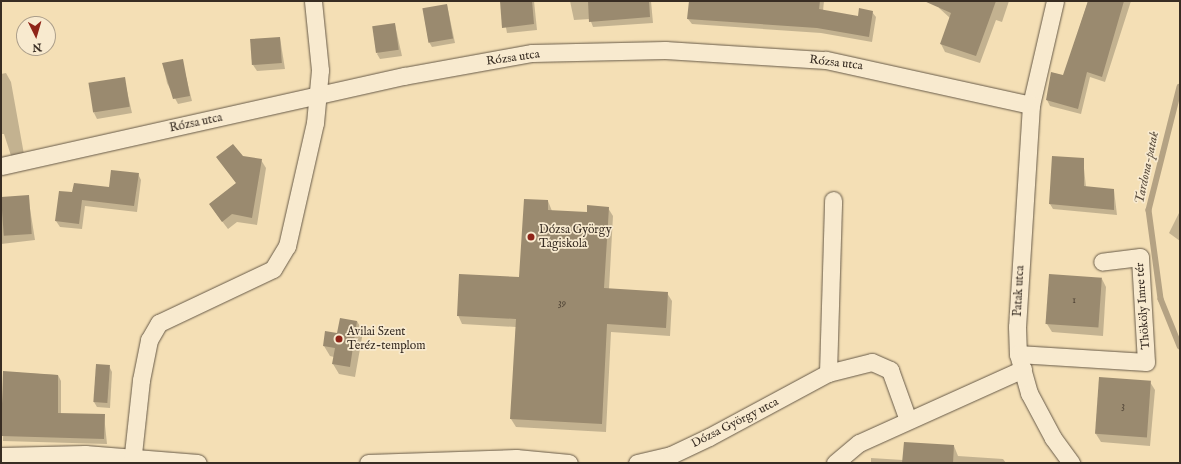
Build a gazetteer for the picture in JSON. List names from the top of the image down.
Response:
{
  "streets": {
    "street": [
      "Rózsa utca",
      "Patak utca",
      "Thököly Imre tér",
      "Dózsa György utca"
    ]
  },
  "crossings": [
    ["Rózsa utca", "Patak utca"],
    ["Patak utca", "Thököly Imre tér"],
    ["Thököly Imre tér", "Dózsa György utca"]
  ],
  "water": ["Tardona-patak"],
  "places": ["Dózsa György Tagiskola", "Avilai Szent Teréz-templom"],
  "house_numbers": ["1", "39", "3"],
  "north": "bottom"
}
